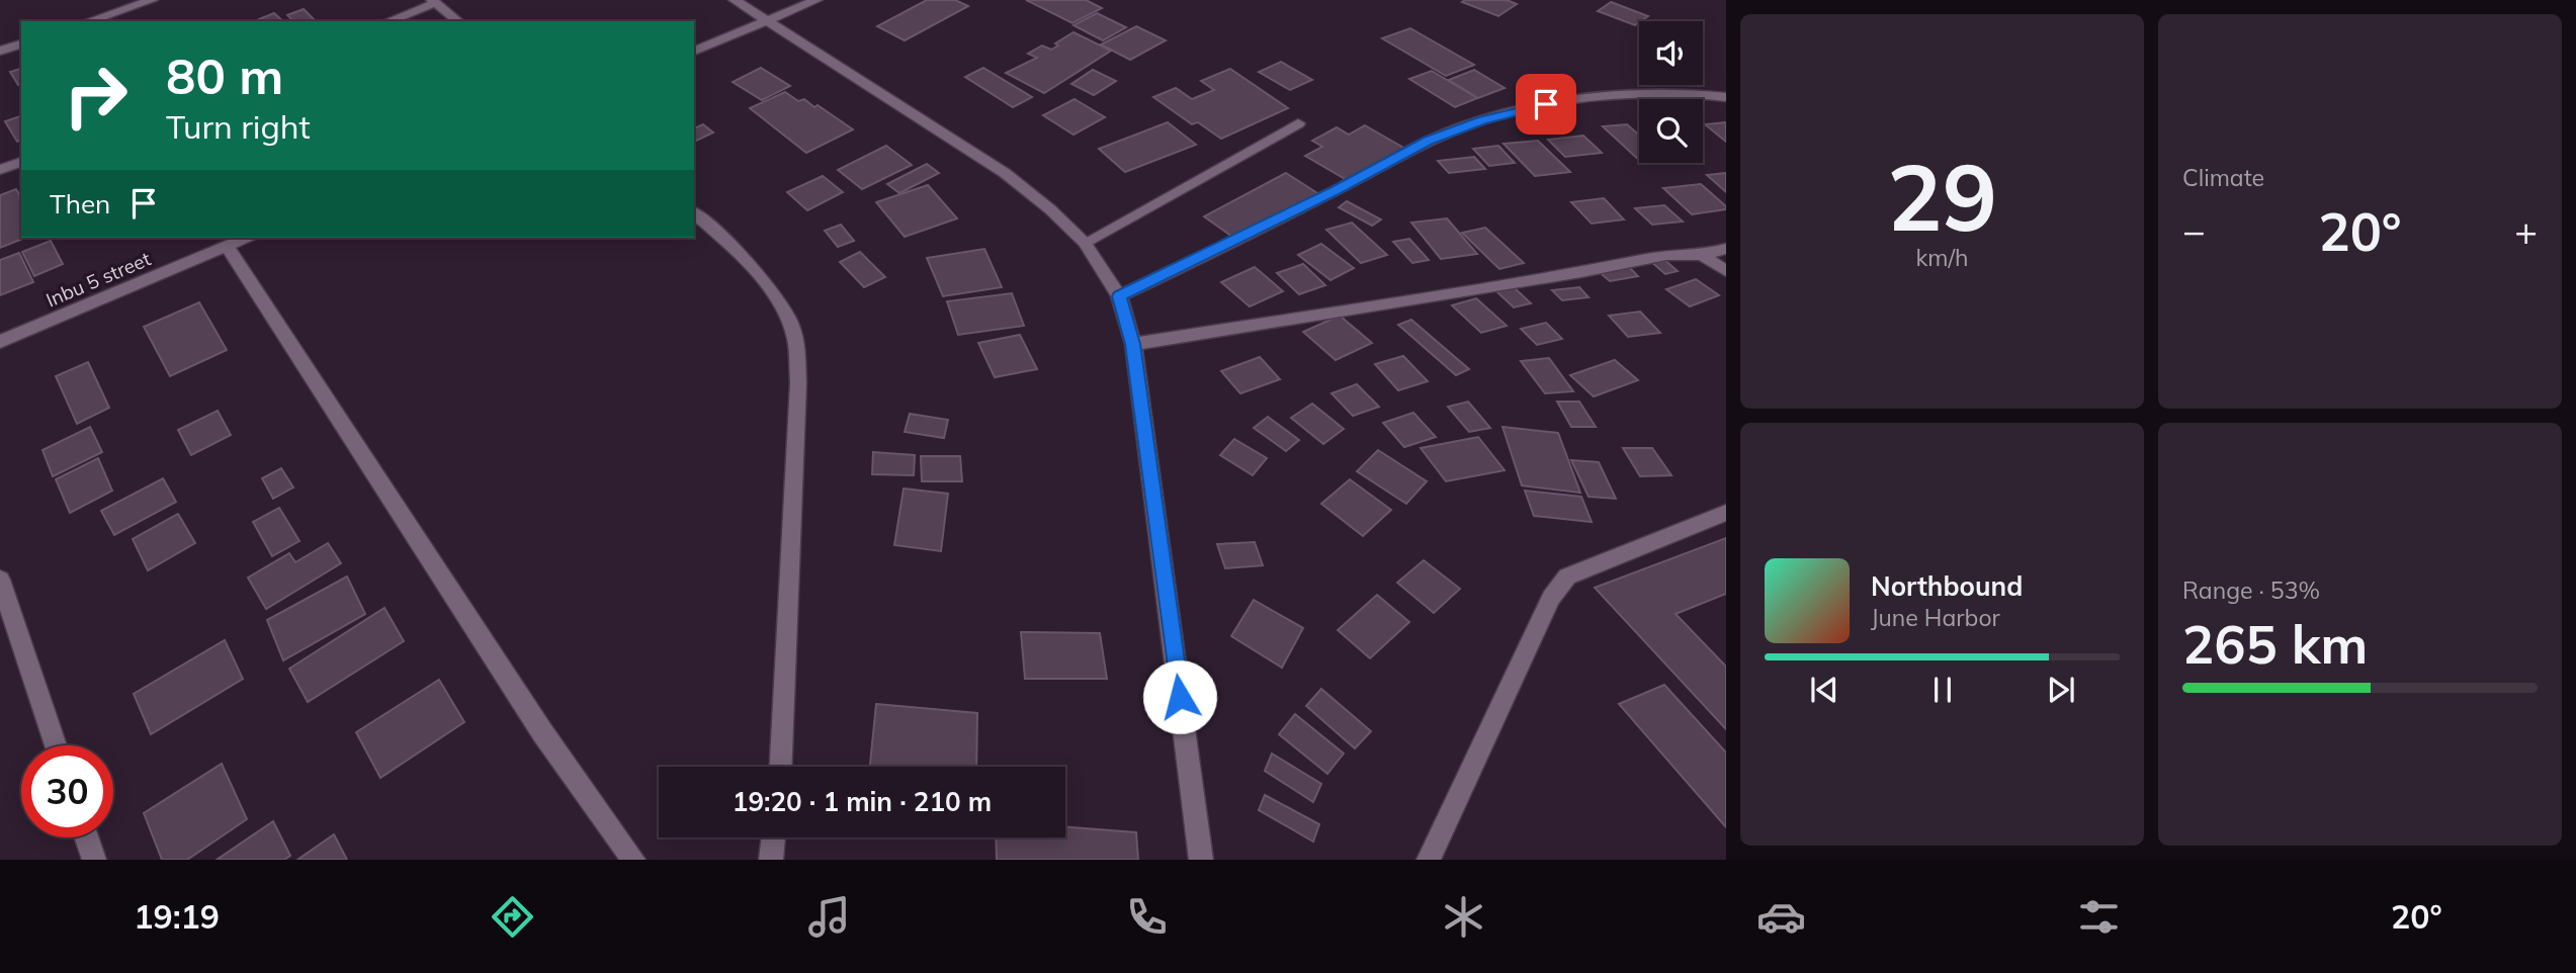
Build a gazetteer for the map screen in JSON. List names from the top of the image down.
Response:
{
  "streets": {
    "street": ["Inbu 5 street"]
  },
  "page": {
    "tile": [
      ["29", "km/h"],
      "Climate",
      ["Range · 53%", "265 km"]
    ],
    "turn": ["80 m", "Turn right"],
    "then": "Then",
    "heat": ["−", "20°", "+"],
    "song": ["Northbound", "June Harbor"],
    "limit": "30",
    "trip": "19:20 · 1 min · 210 m",
    "tabs": ["19:19", "20°"]
  }
}
